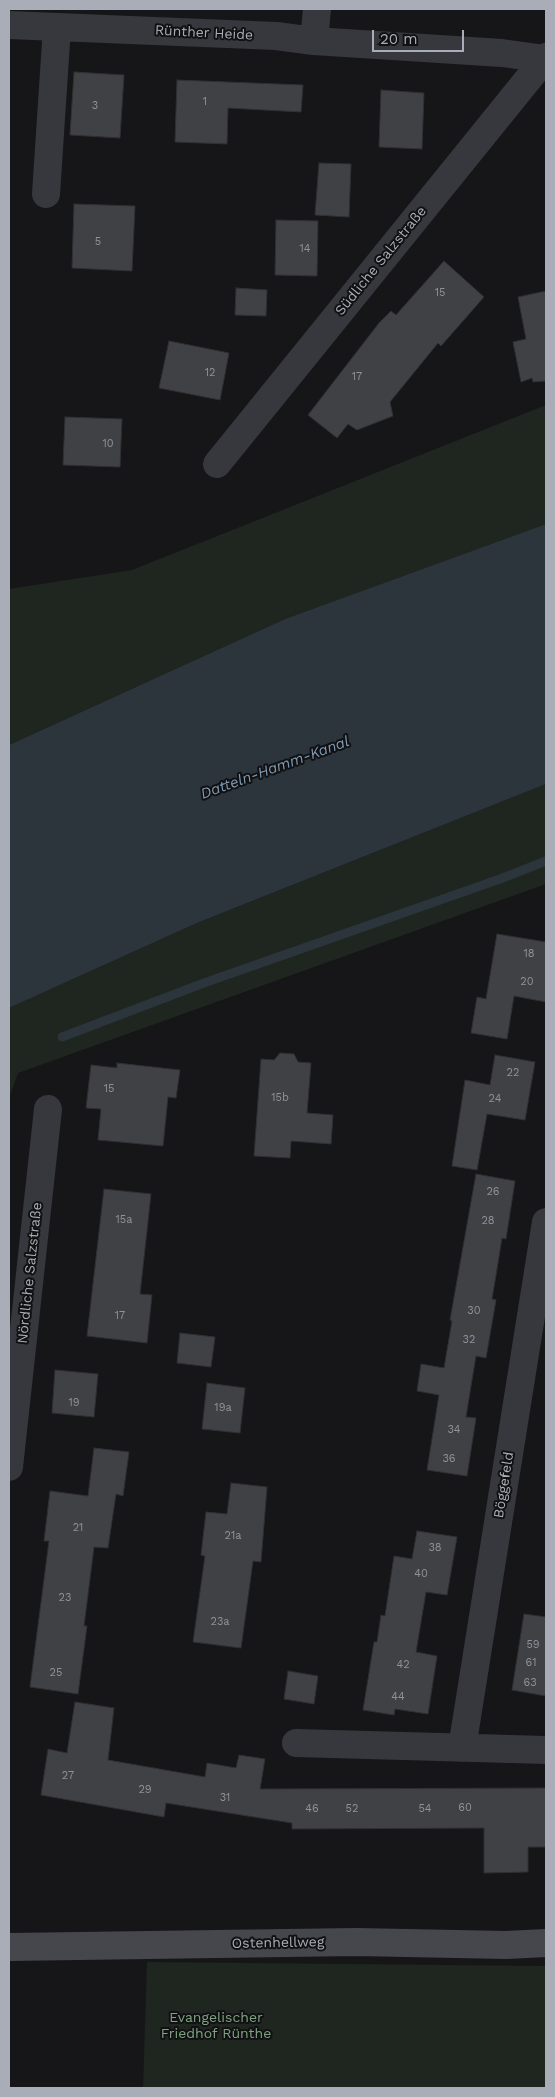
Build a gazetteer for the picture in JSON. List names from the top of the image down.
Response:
{
  "streets": {
    "main road": ["Ostenhellweg"],
    "street": [
      "Rünther Heide",
      "Südliche Salzstraße",
      "Nördliche Salzstraße",
      "Böggefeld"
    ]
  },
  "crossings": [
    ["Rünther Heide", "Südliche Salzstraße"]
  ],
  "water": ["Datteln-Hamm-Kanal"],
  "parks": ["Evangelischer Friedhof Rünthe"],
  "house_numbers": [
    "1",
    "3",
    "5",
    "14",
    "15",
    "12",
    "17",
    "10",
    "18",
    "20",
    "22",
    "15",
    "15b",
    "24",
    "26",
    "15a",
    "28",
    "30",
    "17",
    "32",
    "19",
    "19a",
    "34",
    "36",
    "21",
    "21a",
    "38",
    "40",
    "23",
    "23a",
    "59",
    "61",
    "42",
    "25",
    "63",
    "44",
    "27",
    "29",
    "31",
    "60",
    "46",
    "52",
    "54"
  ],
  "scale_bar": "20 m"
}
